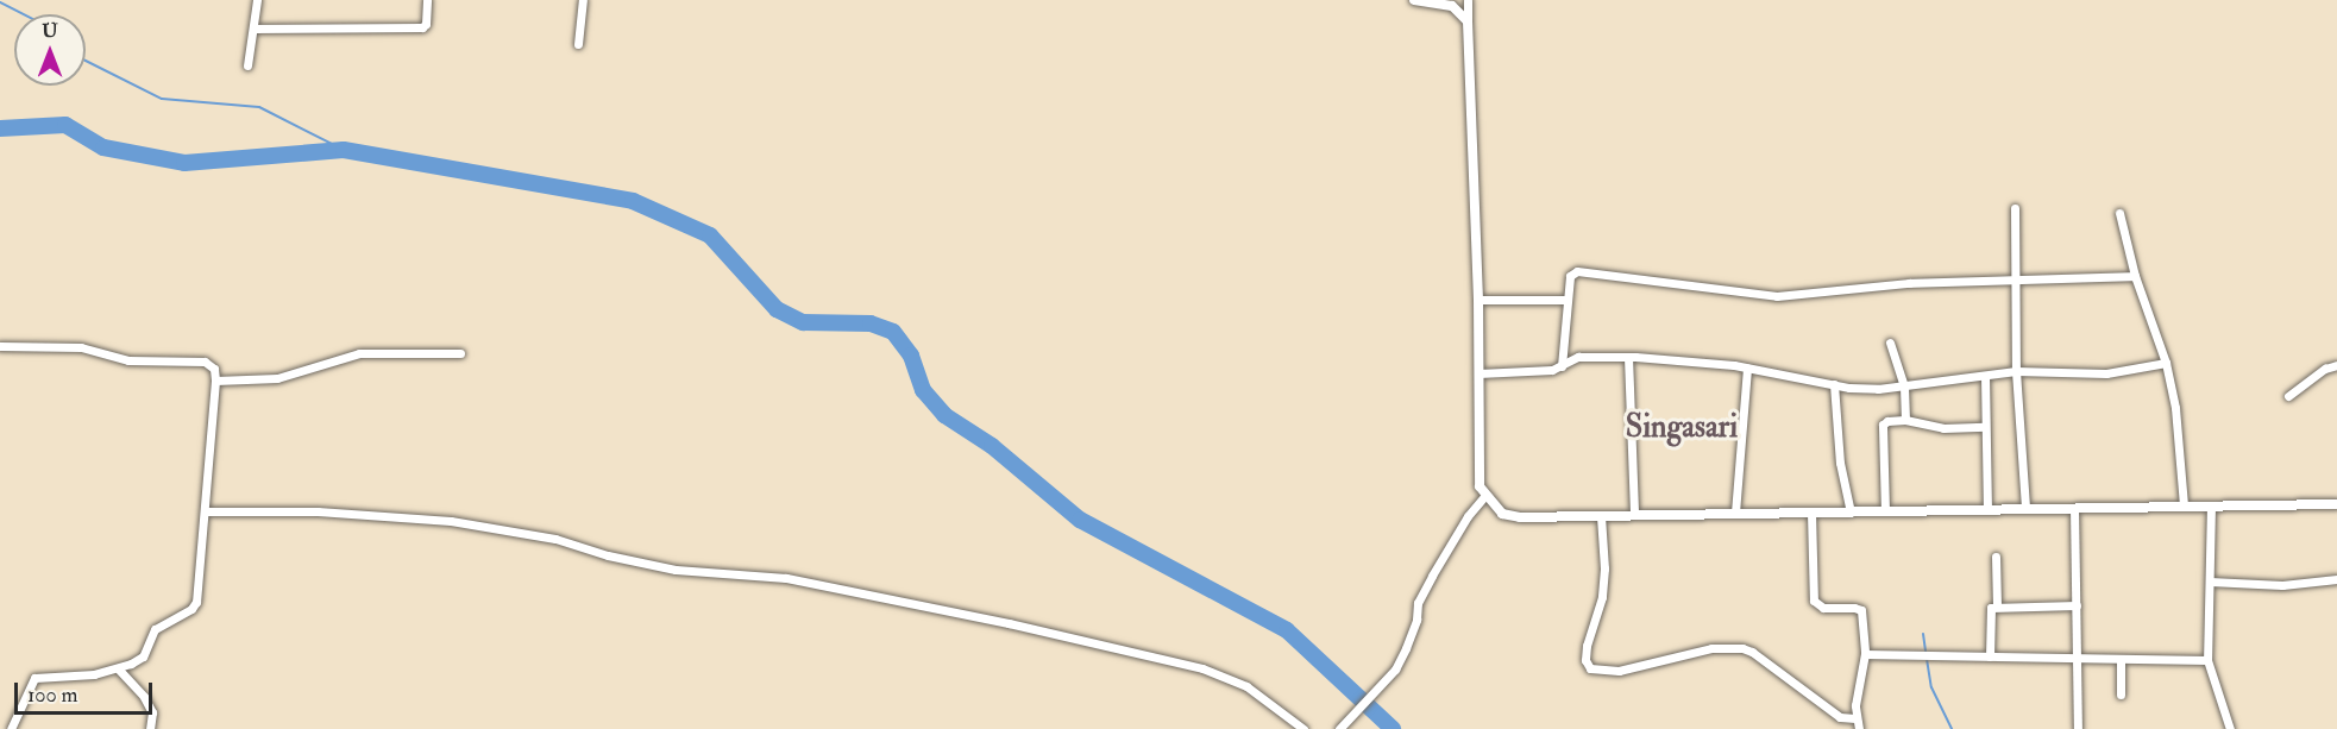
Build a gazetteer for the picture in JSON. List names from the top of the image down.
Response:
{
  "districts": ["Singasari"],
  "scale_bar": "100 m",
  "north": "top"
}
